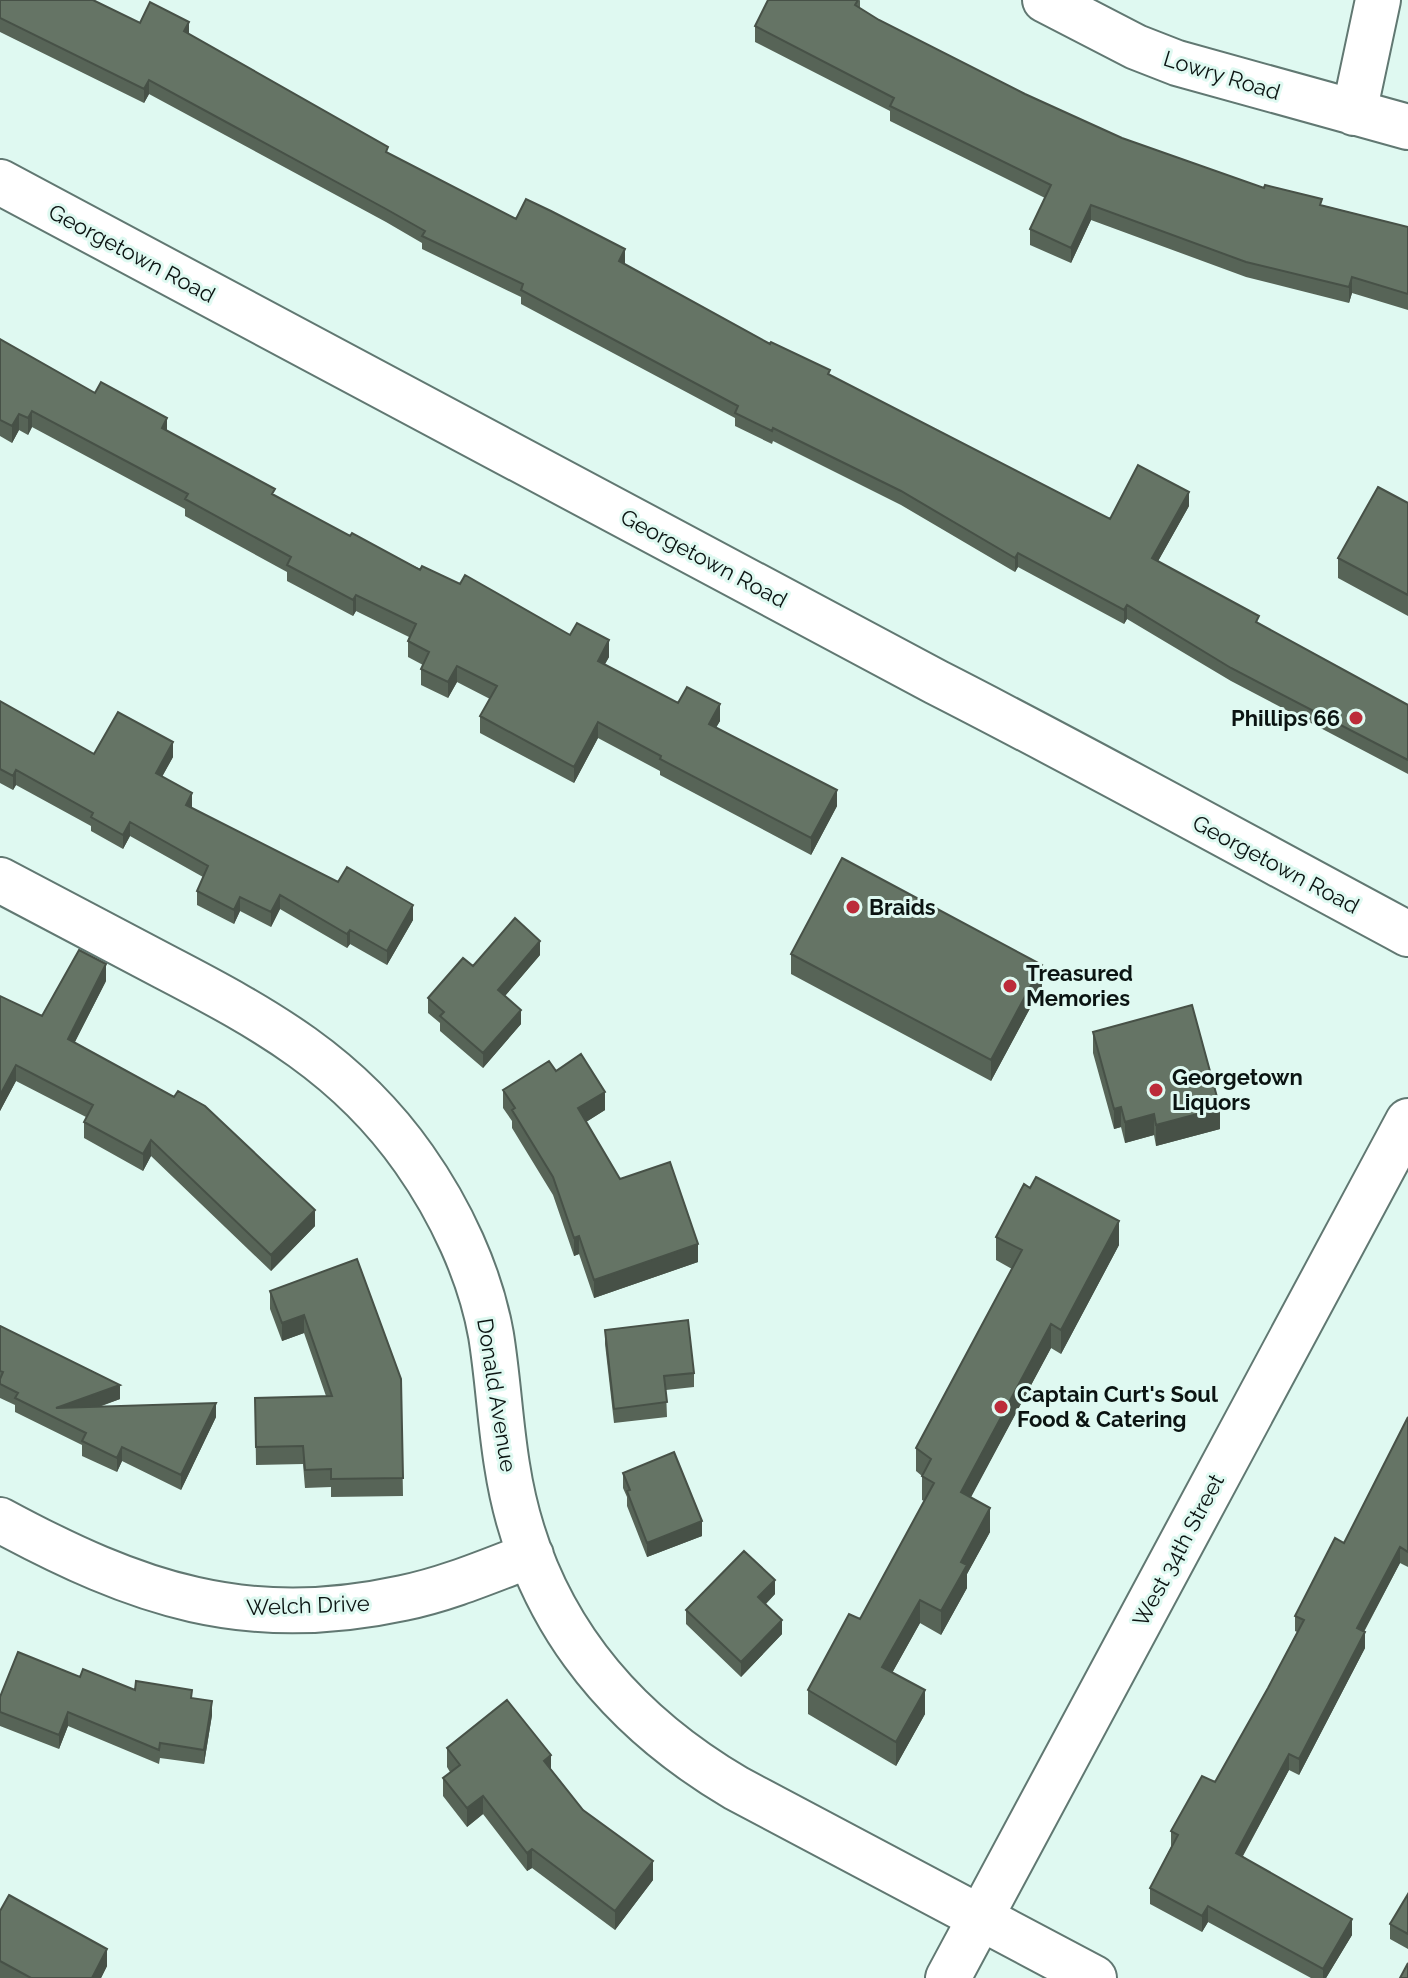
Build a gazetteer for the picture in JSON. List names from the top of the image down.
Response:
{
  "streets": {
    "street": [
      "Lowry Road",
      "Georgetown Road",
      "Donald Avenue",
      "West 34th Street",
      "Welch Drive"
    ]
  },
  "crossings": [
    ["Donald Avenue", "West 34th Street"],
    ["Donald Avenue", "Welch Drive"]
  ],
  "places": [
    "Phillips 66",
    "Braids",
    "Treasured Memories",
    "Georgetown Liquors",
    "Captain Curt's Soul Food & Catering"
  ]
}
